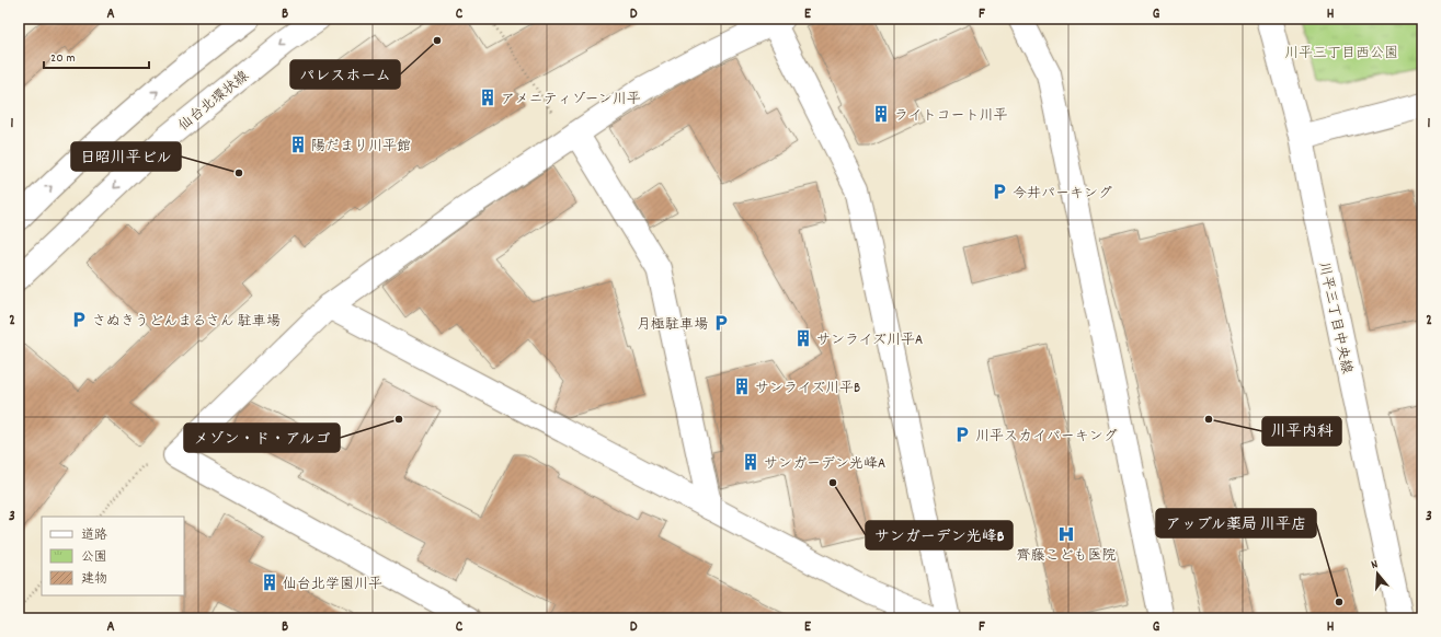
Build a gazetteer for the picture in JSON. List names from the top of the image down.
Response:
{
  "streets": {
    "street": ["仙台北環状線", "川平三丁目中央線"]
  },
  "parks": ["川平三丁目西公園"],
  "places": {
    "other": [
      "パレスホーム",
      "日昭川平ビル",
      "メゾン・ド・アルゴ",
      "川平内科",
      "サンガーデン光峰B",
      "アップル薬局 川平店"
    ],
    "building": [
      "アメニティゾーン川平",
      "ライトコート川平",
      "陽だまり川平館",
      "サンライズ川平A",
      "サンライズ川平B",
      "サンガーデン光峰A",
      "仙台北学園川平"
    ],
    "parking": [
      "今井パーキング",
      "さぬきうどんまるさん 駐車場",
      "月極駐車場",
      "川平スカイパーキング"
    ],
    "hospital": ["齊藤こども医院"]
  },
  "legend": ["道路", "公園", "建物"],
  "scale_bar": "20 m",
  "north": "top",
  "grid": {
    "columns": [
      "A",
      "B",
      "C",
      "D",
      "E",
      "F",
      "G",
      "H"
    ],
    "rows": ["1", "2", "3"]
  }
}
